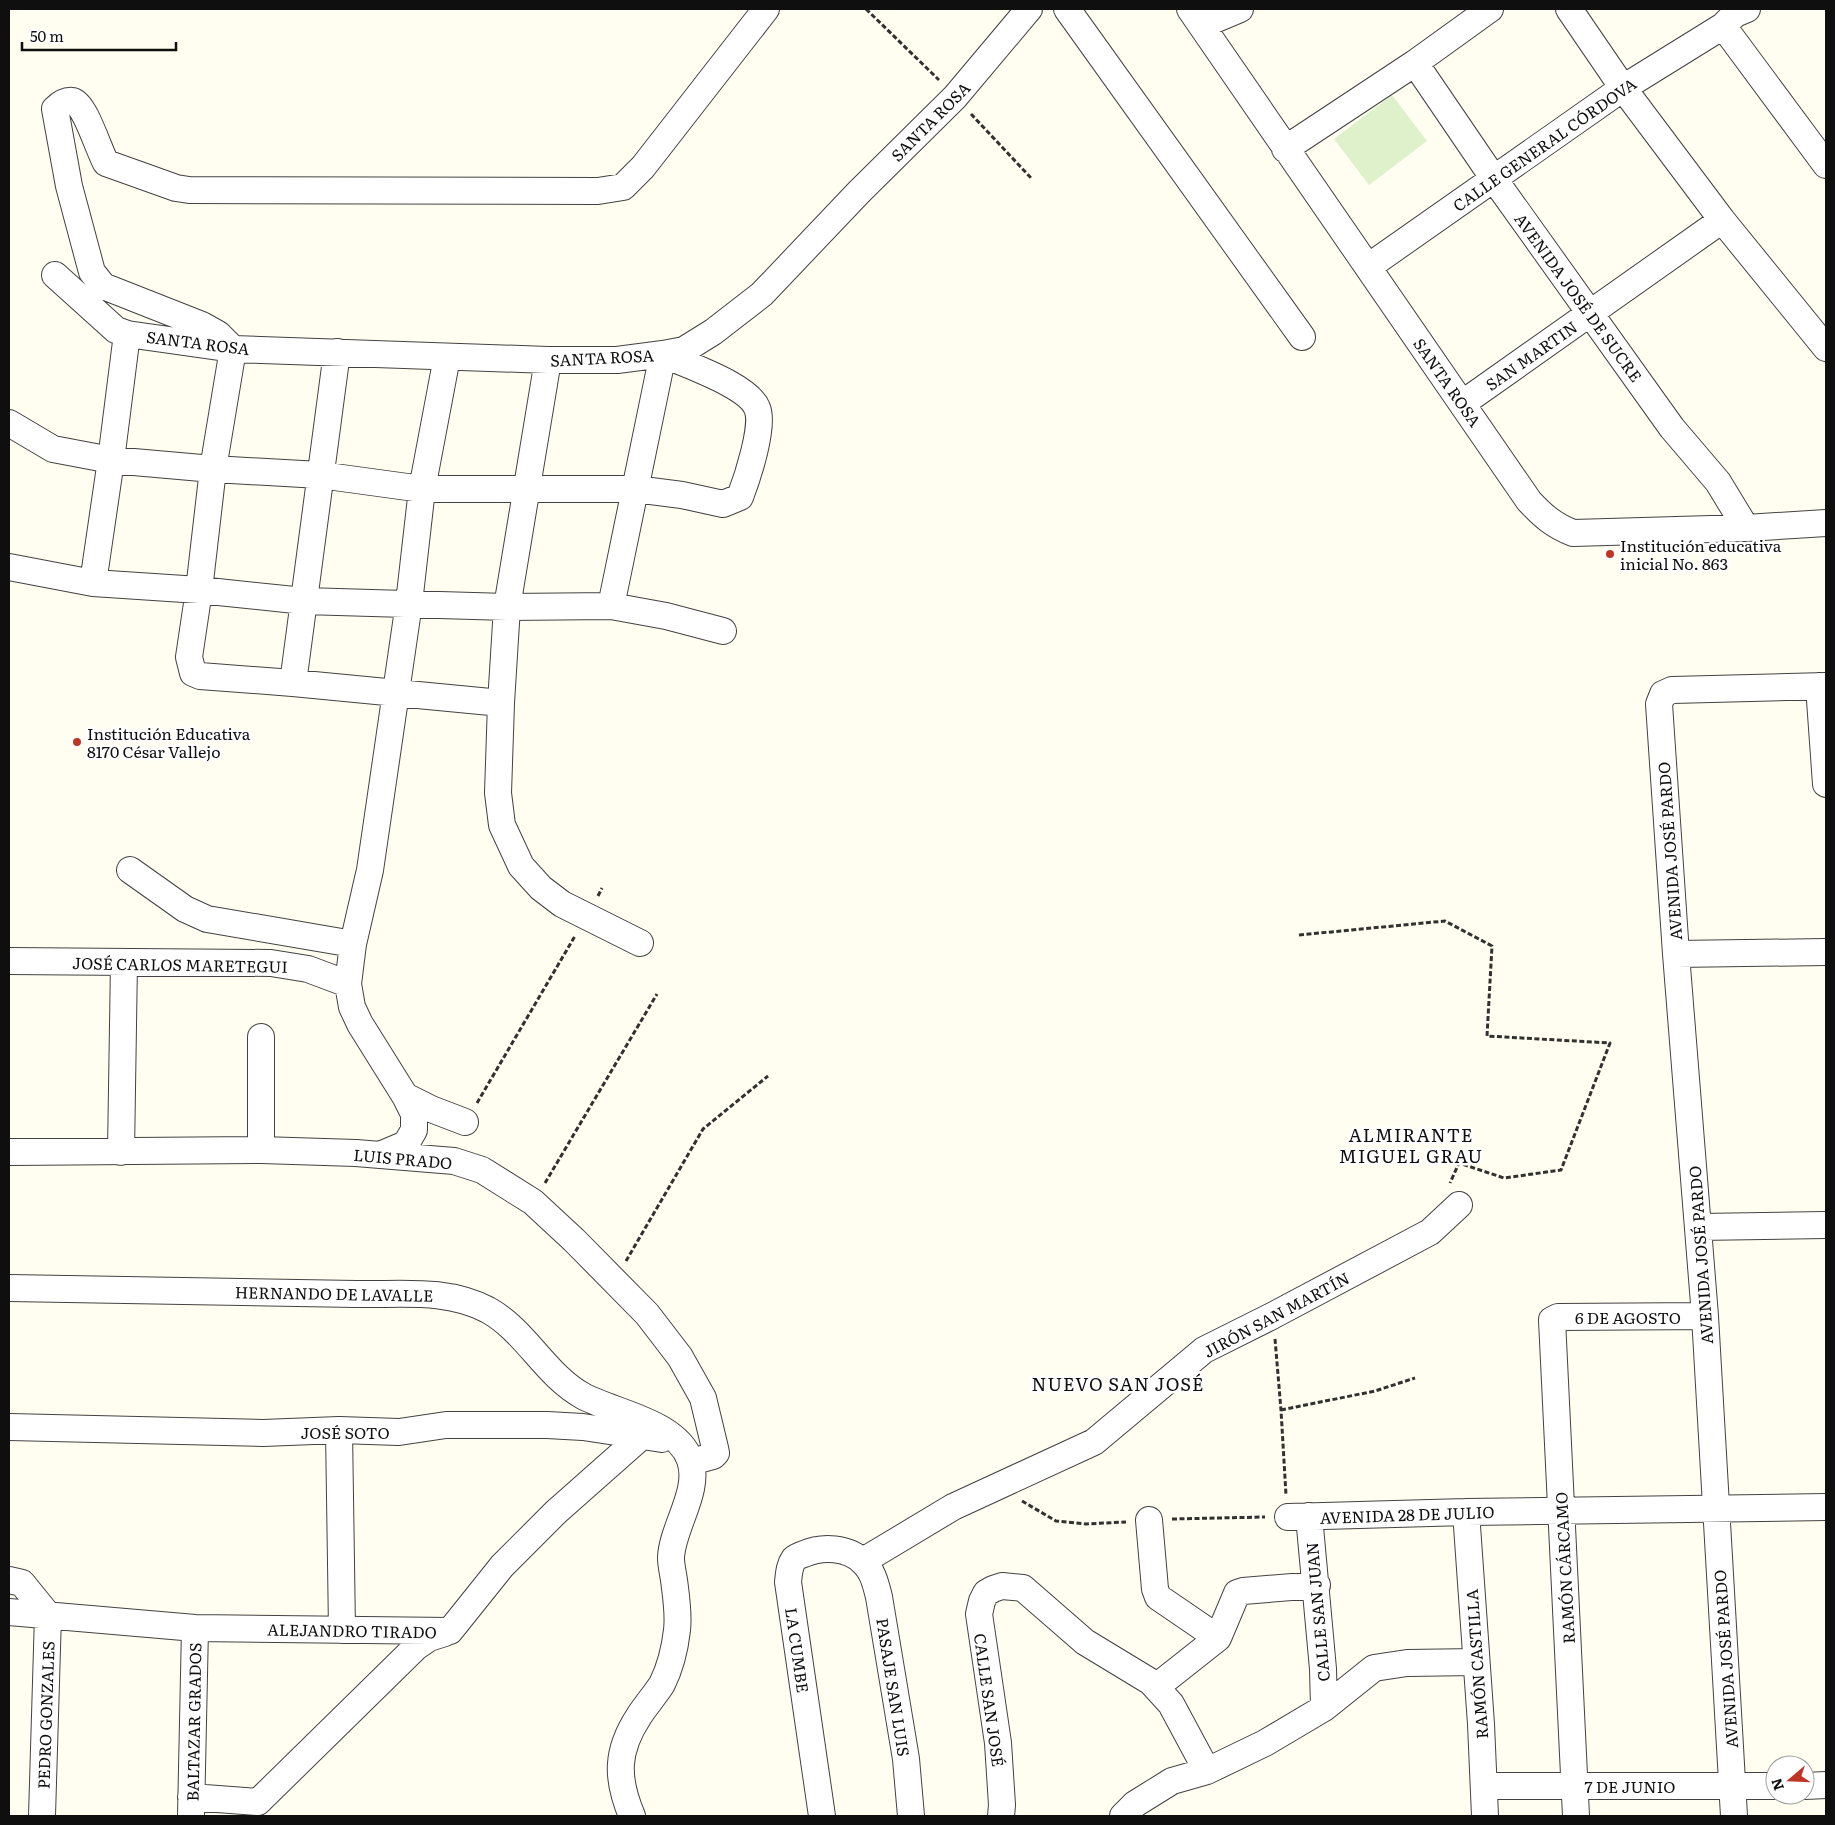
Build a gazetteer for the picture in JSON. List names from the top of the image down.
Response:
{
  "streets": {
    "street": [
      "SANTA ROSA",
      "CALLE GENERAL CÓRDOVA",
      "AVENIDA JOSÉ DE SUCRE",
      "SAN MARTIN",
      "AVENIDA JOSÉ PARDO",
      "JOSÉ CARLOS MARETEGUI",
      "LUIS PRADO",
      "HERNANDO DE LAVALLE",
      "JIRÓN SAN MARTÍN",
      "6 DE AGOSTO",
      "JOSÉ SOTO",
      "AVENIDA 28 DE JULIO",
      "RAMÓN CÁRCAMO",
      "CALLE SAN JUAN",
      "ALEJANDRO TIRADO",
      "LA CUMBE",
      "RAMÓN CASTILLA",
      "PASAJE SAN LUIS",
      "CALLE SAN JOSÉ",
      "PEDRO GONZALES",
      "BALTAZAR GRADOS",
      "7 DE JUNIO"
    ]
  },
  "crossings": [
    ["SANTA ROSA", "CALLE GENERAL CÓRDOVA"],
    ["SANTA ROSA", "AVENIDA JOSÉ DE SUCRE"],
    ["SANTA ROSA", "SAN MARTIN"],
    ["CALLE GENERAL CÓRDOVA", "AVENIDA JOSÉ DE SUCRE"],
    ["AVENIDA JOSÉ DE SUCRE", "SAN MARTIN"],
    ["AVENIDA JOSÉ PARDO", "6 DE AGOSTO"],
    ["AVENIDA JOSÉ PARDO", "AVENIDA 28 DE JULIO"],
    ["AVENIDA JOSÉ PARDO", "7 DE JUNIO"],
    ["LUIS PRADO", "HERNANDO DE LAVALLE"],
    ["LUIS PRADO", "JOSÉ SOTO"],
    ["HERNANDO DE LAVALLE", "JOSÉ SOTO"],
    ["JIRÓN SAN MARTÍN", "LA CUMBE"],
    ["JIRÓN SAN MARTÍN", "PASAJE SAN LUIS"],
    ["6 DE AGOSTO", "RAMÓN CÁRCAMO"],
    ["JOSÉ SOTO", "ALEJANDRO TIRADO"],
    ["AVENIDA 28 DE JULIO", "RAMÓN CÁRCAMO"],
    ["AVENIDA 28 DE JULIO", "CALLE SAN JUAN"],
    ["AVENIDA 28 DE JULIO", "RAMÓN CASTILLA"],
    ["RAMÓN CÁRCAMO", "7 DE JUNIO"],
    ["ALEJANDRO TIRADO", "PEDRO GONZALES"],
    ["ALEJANDRO TIRADO", "BALTAZAR GRADOS"],
    ["LA CUMBE", "PASAJE SAN LUIS"],
    ["RAMÓN CASTILLA", "7 DE JUNIO"]
  ],
  "districts": ["ALMIRANTE MIGUEL GRAU", "NUEVO SAN JOSÉ"],
  "places": ["Institución educativa inicial No. 863", "Institución Educativa 8170 César Vallejo"],
  "scale_bar": "50 m",
  "north": "left"
}
